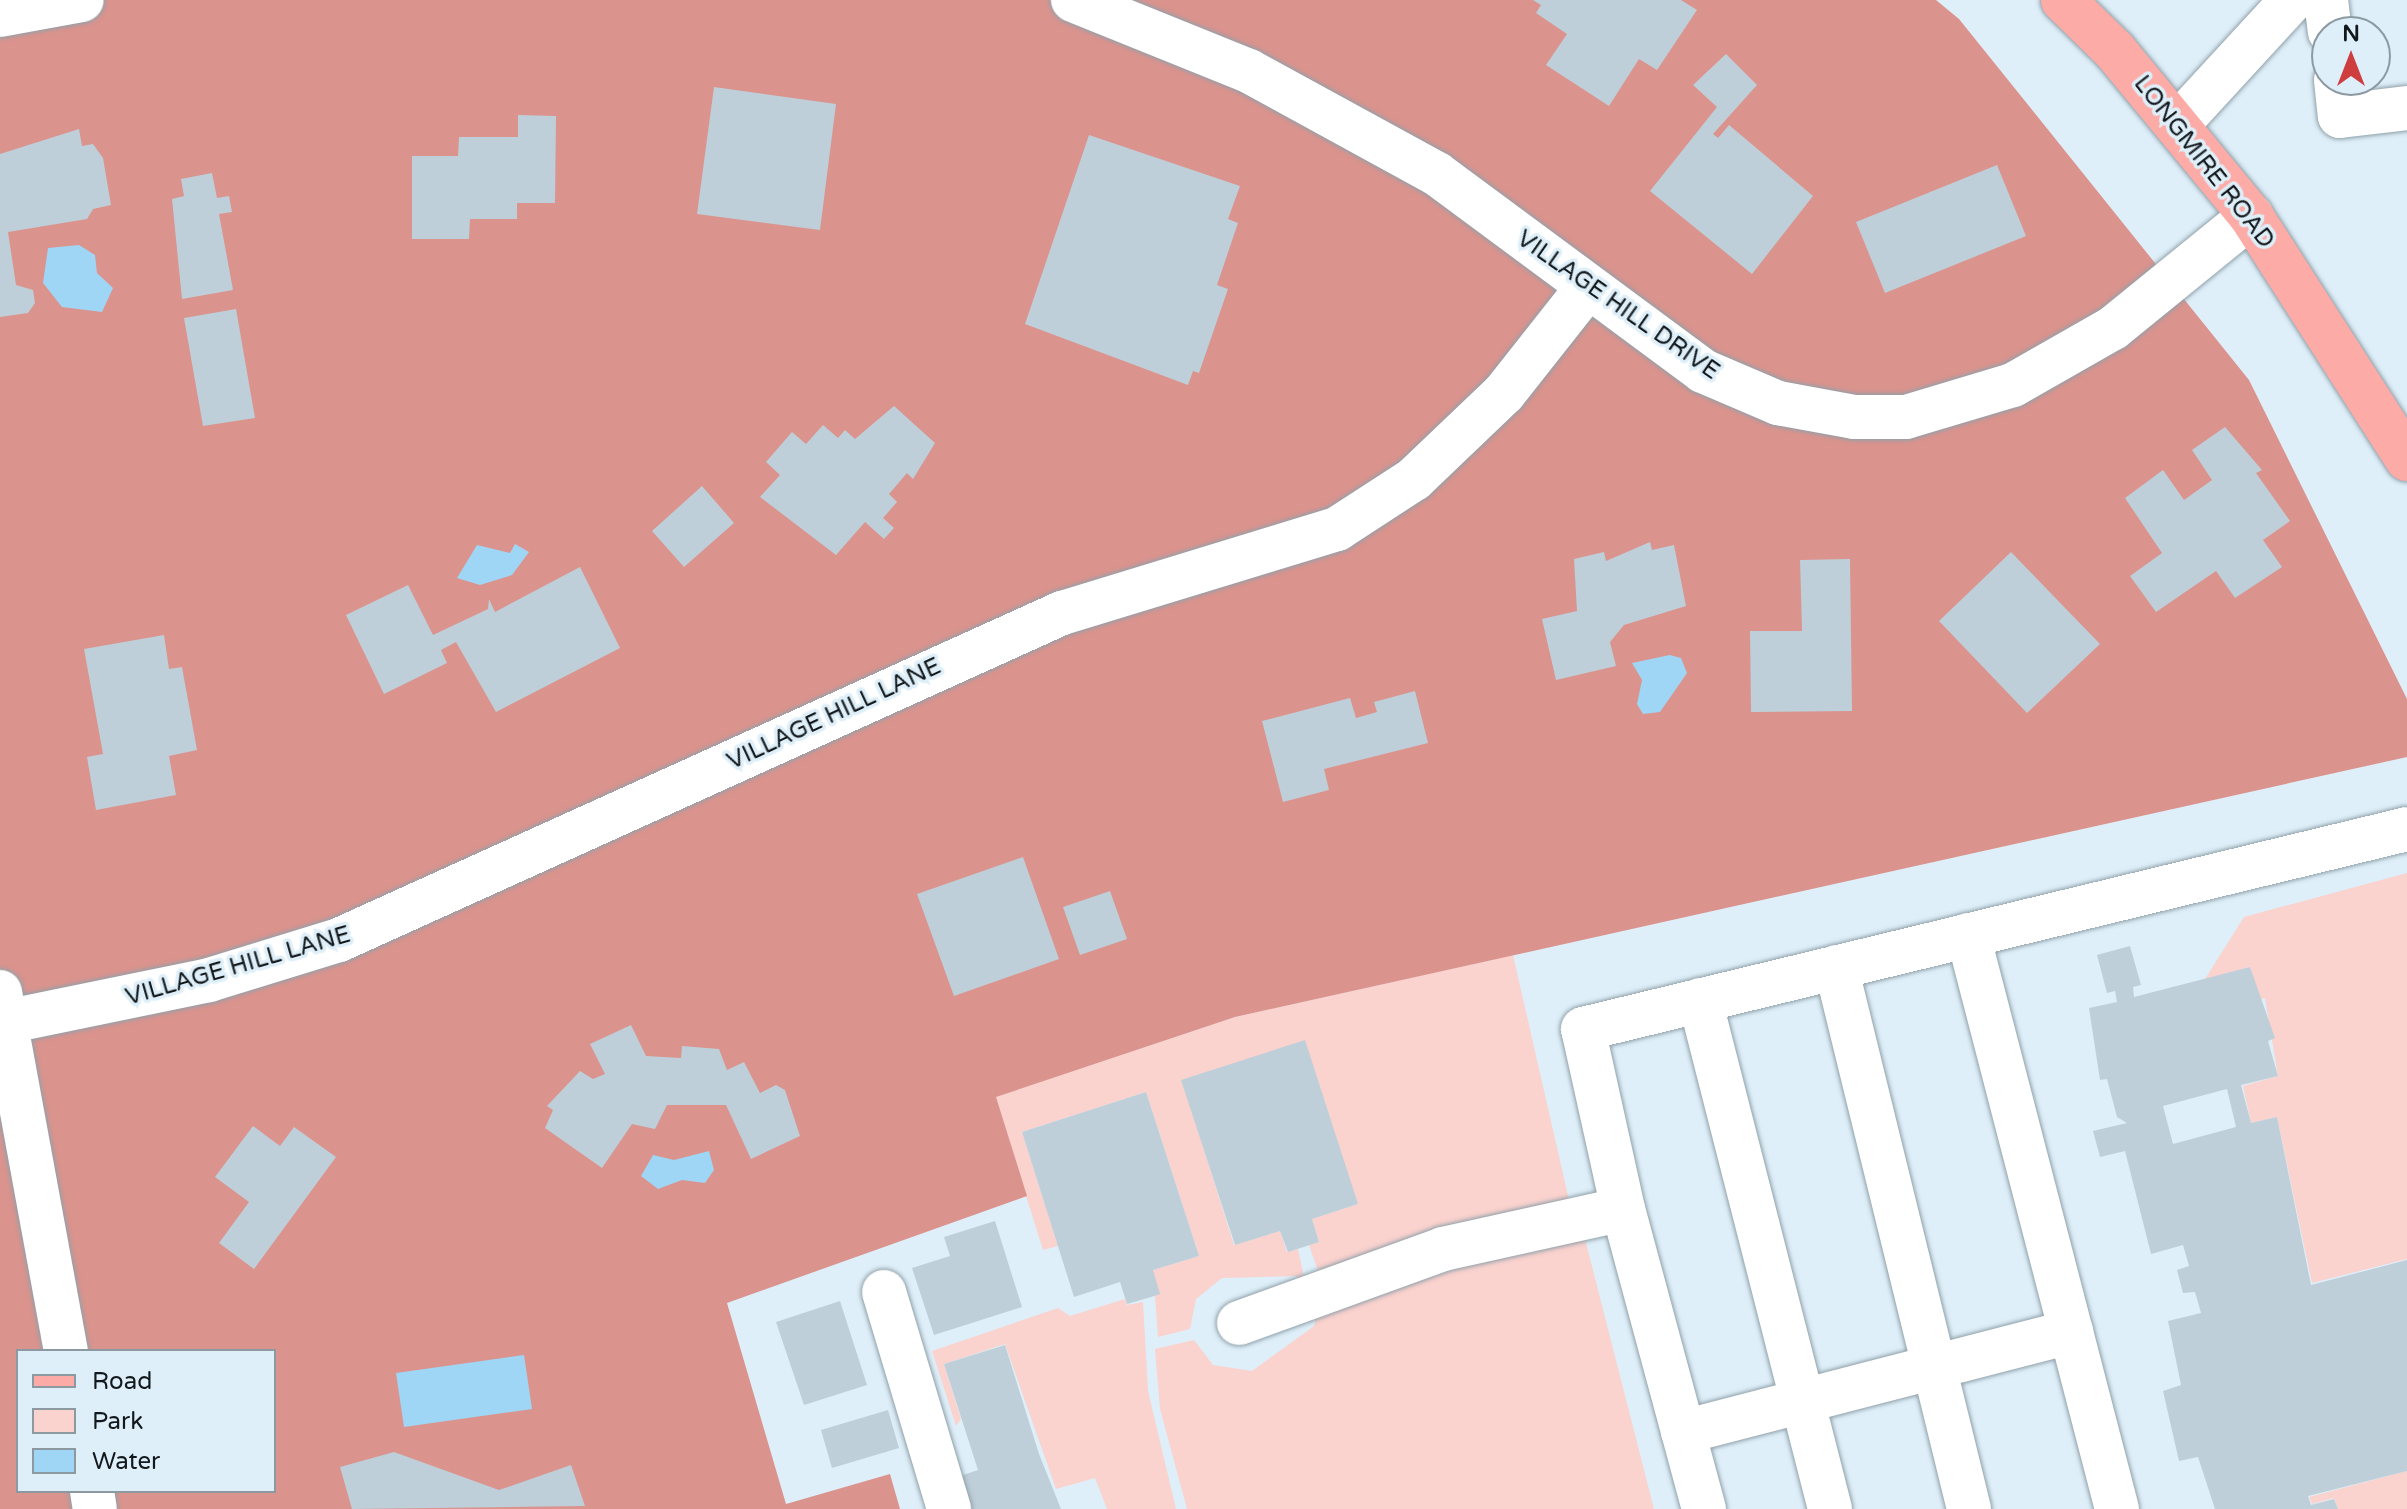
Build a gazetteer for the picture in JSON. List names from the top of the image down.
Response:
{
  "streets": {
    "main road": ["LONGMIRE ROAD"],
    "street": ["VILLAGE HILL DRIVE", "VILLAGE HILL LANE"]
  },
  "crossings": [
    ["LONGMIRE ROAD", "VILLAGE HILL DRIVE"],
    ["VILLAGE HILL DRIVE", "VILLAGE HILL LANE"]
  ],
  "legend": ["Road", "Park", "Water"],
  "north": "top"
}
